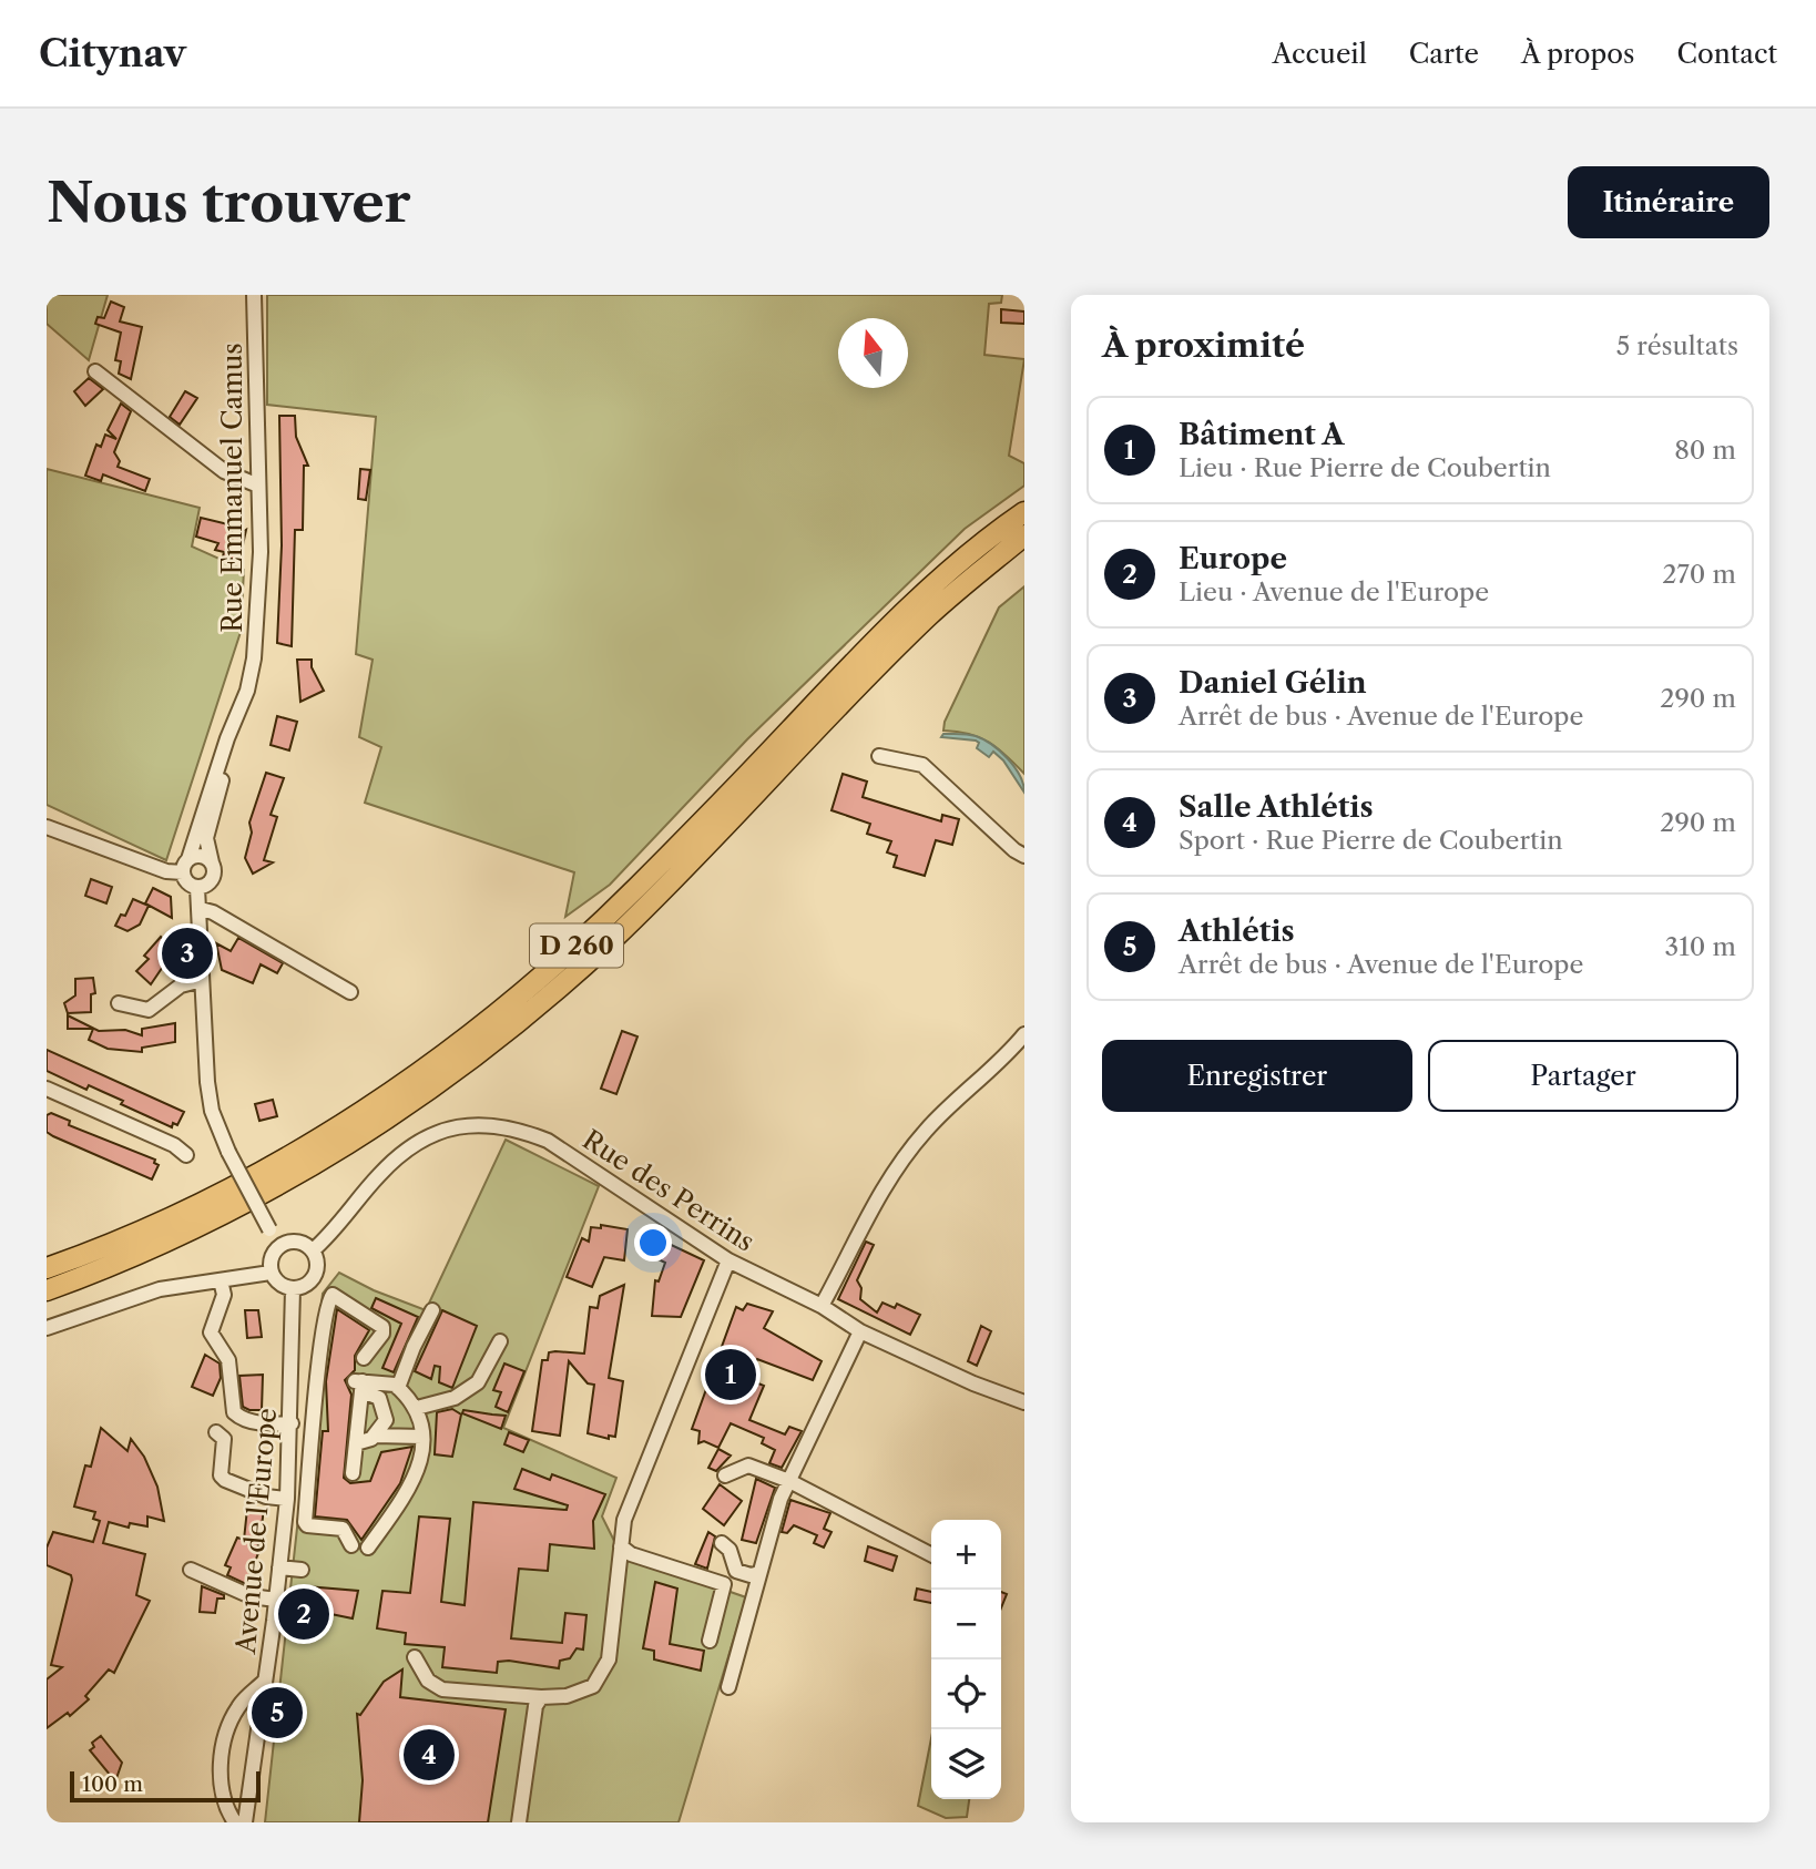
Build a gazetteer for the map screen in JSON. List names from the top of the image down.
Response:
{
  "streets": {
    "highway": ["D 260"],
    "street": ["Rue Emmanuel Camus", "Rue des Perrins", "Avenue de l'Europe"]
  },
  "crossings": [
    ["Rue des Perrins", "Avenue de l'Europe"]
  ],
  "scale_bar": "100 m",
  "north": "top",
  "page": {
    "header": "Citynav",
    "nav": [
      "Accueil",
      "Carte",
      "À propos",
      "Contact"
    ],
    "buttons": [
      "Itinéraire",
      ["Enregistrer", "Partager"]
    ],
    "title": "Nous trouver",
    "heading": ["À proximité", "5 résultats"],
    "list": [
      {
        "mark": "1",
        "name": "Bâtiment A",
        "note": "Lieu · Rue Pierre de Coubertin",
        "value": "80 m"
      },
      {
        "mark": "2",
        "name": "Europe",
        "note": "Lieu · Avenue de l'Europe",
        "value": "270 m"
      },
      {
        "mark": "3",
        "name": "Daniel Gélin",
        "note": "Arrêt de bus · Avenue de l'Europe",
        "value": "290 m"
      },
      {
        "mark": "4",
        "name": "Salle Athlétis",
        "note": "Sport · Rue Pierre de Coubertin",
        "value": "290 m"
      },
      {
        "mark": "5",
        "name": "Athlétis",
        "note": "Arrêt de bus · Avenue de l'Europe",
        "value": "310 m"
      }
    ],
    "pins": [
      "3",
      "1",
      "2",
      "5",
      "4"
    ],
    "map_buttons": ["+", "−"],
    "scale": "100 m"
  }
}
